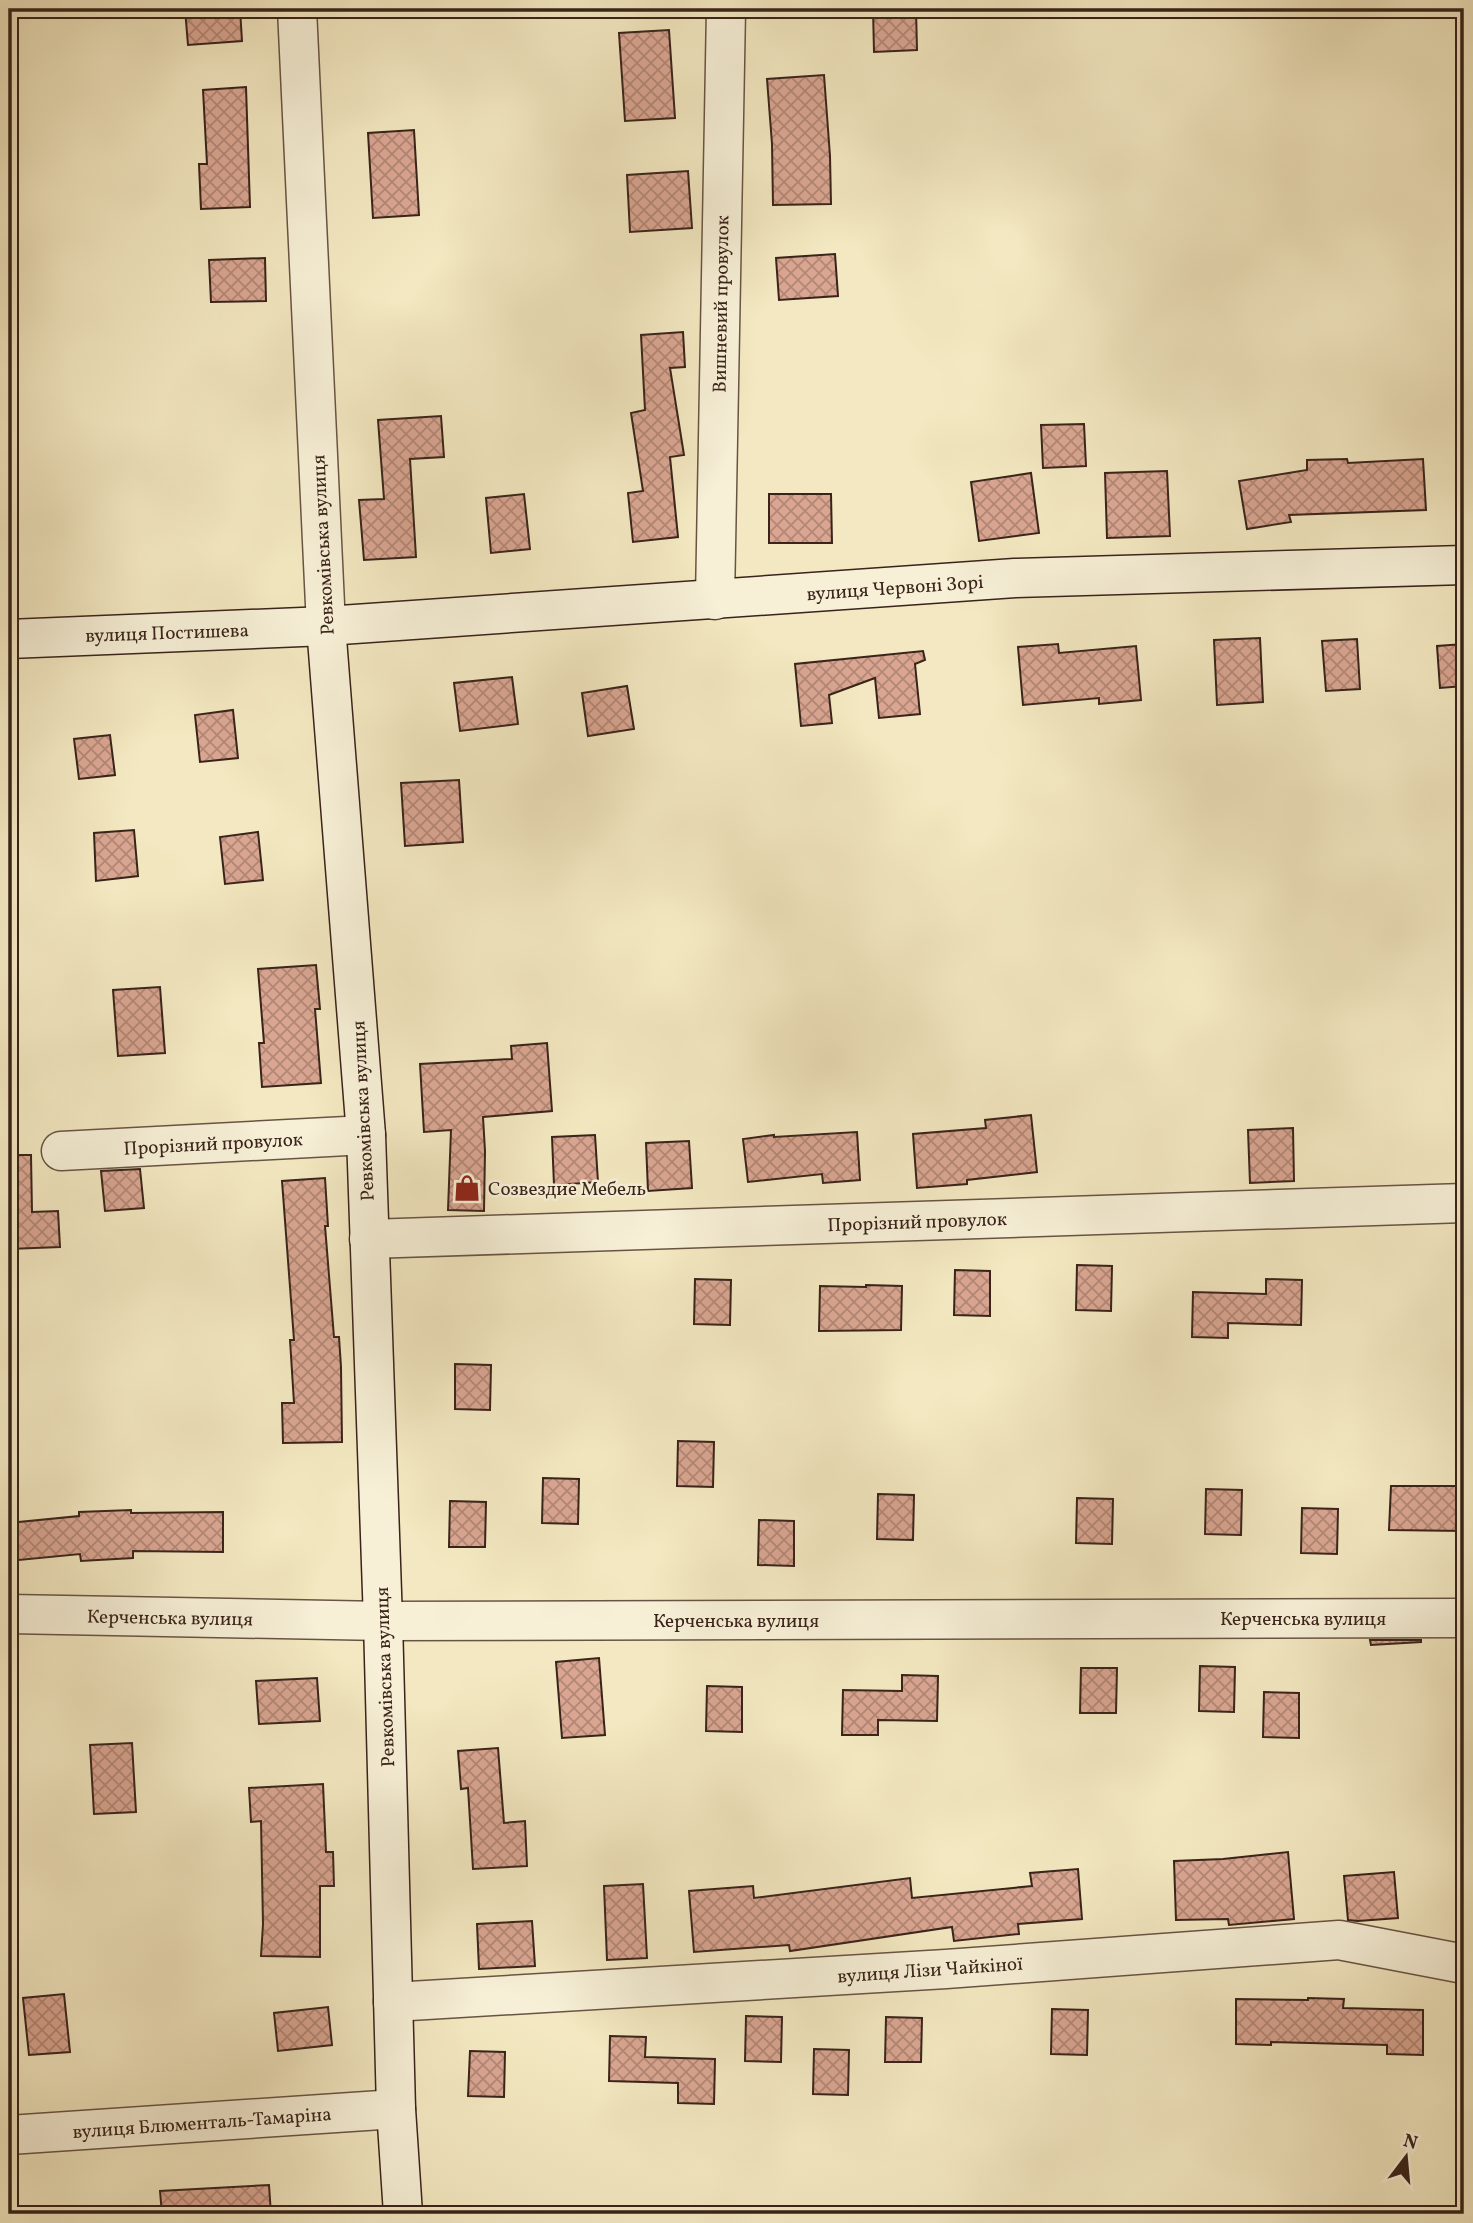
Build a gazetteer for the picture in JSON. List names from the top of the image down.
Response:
{
  "streets": {
    "street": [
      "Вишневий провулок",
      "Ревкомівська вулиця",
      "вулиця Червоні Зорі",
      "вулиця Постишева",
      "Прорізний провулок",
      "Керченська вулиця",
      "вулиця Лізи Чайкіної",
      "вулиця Блюменталь-Тамаріна"
    ]
  },
  "crossings": [
    ["Вишневий провулок", "вулиця Червоні Зорі"],
    ["Ревкомівська вулиця", "вулиця Червоні Зорі"],
    ["Ревкомівська вулиця", "вулиця Постишева"],
    ["Ревкомівська вулиця", "Прорізний провулок"],
    ["Ревкомівська вулиця", "Керченська вулиця"],
    ["Ревкомівська вулиця", "вулиця Лізи Чайкіної"],
    ["Ревкомівська вулиця", "вулиця Блюменталь-Тамаріна"],
    ["вулиця Червоні Зорі", "вулиця Постишева"]
  ],
  "places": {
    "shop": ["Созвездие Мебель"]
  },
  "north": "top"
}
